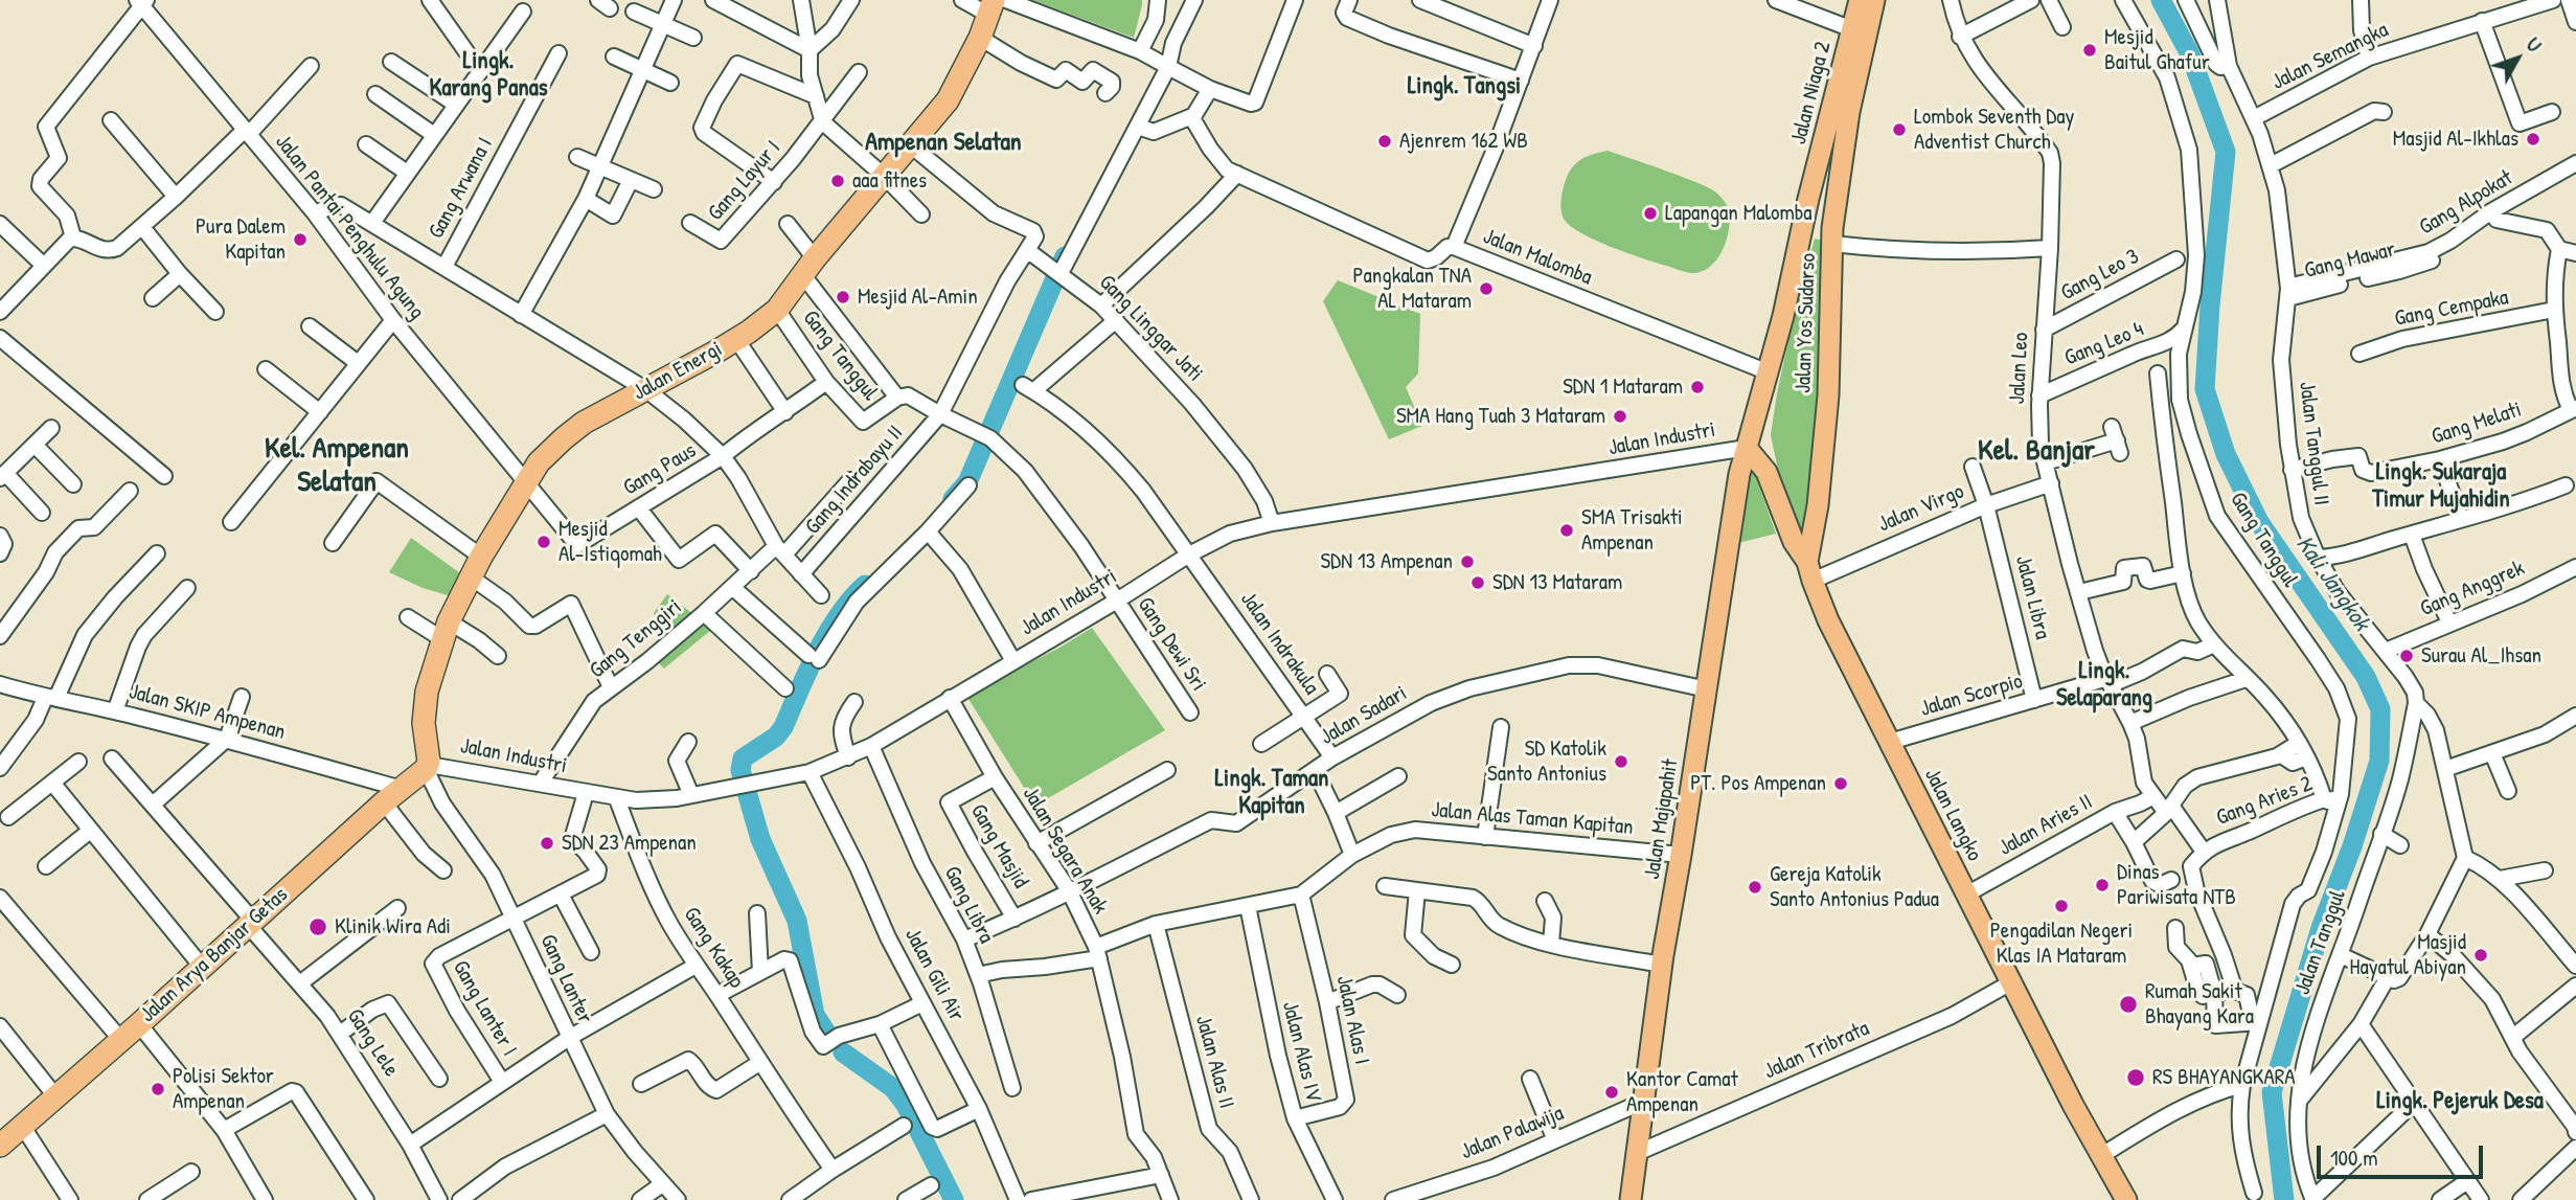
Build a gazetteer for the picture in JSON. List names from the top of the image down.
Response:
{
  "streets": {
    "highway": ["Jalan Energi", "Jalan Arya Banjar Getas"],
    "main road": [
      "Jalan Niaga 2",
      "Jalan Yos Sudarso",
      "Jalan Langko",
      "Jalan Majapahit"
    ],
    "street": [
      "Jalan Semangka",
      "Gang Layur I",
      "Gang Arwana I",
      "Gang Alpokat",
      "Jalan Pantai Penghulu Agung",
      "Jalan Malomba",
      "Gang Leo 3",
      "Gang Cempaka",
      "Gang Linggar Jati",
      "Gang Leo 4",
      "Gang Tanggul",
      "Jalan Leo",
      "Gang Melati",
      "Jalan Industri",
      "Jalan Tanggul II",
      "Gang Paus",
      "Gang Indrabayu II",
      "Jalan Virgo",
      "Gang Anggrek",
      "Jalan Libra",
      "Gang Tenggiri",
      "Jalan Indrakula",
      "Gang Dewi Sri",
      "Jalan Scorpio",
      "Jalan SKIP Ampenan",
      "Jalan Sadari",
      "Gang Aries 2",
      "Jalan Alas Taman Kapitan",
      "Jalan Aries II",
      "Gang Masjid",
      "Jalan Segara Anak",
      "Gang Libra",
      "Jalan Tanggul",
      "Gang Kakap",
      "Jalan Gili Air",
      "Gang Lanter",
      "Gang Lanter I",
      "Jalan Alas I",
      "Gang Lele",
      "Jalan Tribrata",
      "Jalan Alas IV",
      "Jalan Alas II",
      "Jalan Palawija"
    ]
  },
  "crossings": [
    ["Jalan Semangka", "Jalan Tanggul II"],
    ["Jalan Niaga 2", "Jalan Yos Sudarso"],
    ["Gang Alpokat", "Jalan Tanggul II"],
    ["Jalan Pantai Penghulu Agung", "Jalan Energi"],
    ["Jalan Pantai Penghulu Agung", "Gang Paus"],
    ["Jalan Malomba", "Jalan Yos Sudarso"],
    ["Gang Leo 3", "Jalan Leo"],
    ["Jalan Yos Sudarso", "Jalan Industri"],
    ["Jalan Yos Sudarso", "Jalan Virgo"],
    ["Jalan Yos Sudarso", "Jalan Langko"],
    ["Jalan Yos Sudarso", "Jalan Majapahit"],
    ["Gang Linggar Jati", "Jalan Industri"],
    ["Gang Linggar Jati", "Gang Indrabayu II"],
    ["Gang Linggar Jati", "Jalan Indrakula"],
    ["Gang Leo 4", "Gang Tanggul"],
    ["Gang Leo 4", "Jalan Leo"],
    ["Gang Tanggul", "Jalan Energi"],
    ["Gang Tanggul", "Gang Paus"],
    ["Gang Tanggul", "Gang Aries 2"],
    ["Jalan Leo", "Jalan Virgo"],
    ["Jalan Leo", "Jalan Scorpio"],
    ["Jalan Leo", "Gang Aries 2"],
    ["Jalan Energi", "Jalan Industri"],
    ["Jalan Energi", "Gang Paus"],
    ["Jalan Energi", "Jalan Arya Banjar Getas"],
    ["Jalan Energi", "Gang Lanter"],
    ["Gang Melati", "Jalan Tanggul II"],
    ["Jalan Industri", "Gang Tenggiri"],
    ["Jalan Industri", "Jalan Indrakula"],
    ["Jalan Industri", "Gang Dewi Sri"],
    ["Jalan Industri", "Jalan Langko"],
    ["Jalan Industri", "Jalan Majapahit"],
    ["Jalan Industri", "Jalan Segara Anak"],
    ["Jalan Industri", "Gang Libra"],
    ["Jalan Industri", "Gang Kakap"],
    ["Jalan Industri", "Jalan Arya Banjar Getas"],
    ["Jalan Industri", "Jalan Gili Air"],
    ["Jalan Industri", "Gang Lanter"],
    ["Jalan Tanggul II", "Gang Anggrek"],
    ["Jalan Tanggul II", "Jalan Tanggul"],
    ["Gang Indrabayu II", "Gang Dewi Sri"],
    ["Jalan Virgo", "Jalan Libra"],
    ["Jalan Virgo", "Jalan Langko"],
    ["Jalan Libra", "Jalan Scorpio"],
    ["Jalan Indrakula", "Jalan Sadari"],
    ["Jalan Scorpio", "Jalan Langko"],
    ["Jalan SKIP Ampenan", "Jalan Arya Banjar Getas"],
    ["Jalan Sadari", "Jalan Majapahit"],
    ["Jalan Sadari", "Gang Masjid"],
    ["Jalan Sadari", "Jalan Segara Anak"],
    ["Jalan Langko", "Jalan Majapahit"],
    ["Jalan Langko", "Jalan Aries II"],
    ["Jalan Langko", "Jalan Tribrata"],
    ["Jalan Alas Taman Kapitan", "Jalan Majapahit"],
    ["Jalan Alas Taman Kapitan", "Jalan Segara Anak"],
    ["Jalan Alas Taman Kapitan", "Jalan Alas I"],
    ["Jalan Alas Taman Kapitan", "Jalan Alas IV"],
    ["Jalan Alas Taman Kapitan", "Jalan Alas II"],
    ["Jalan Majapahit", "Jalan Tribrata"],
    ["Jalan Majapahit", "Jalan Palawija"],
    ["Gang Masjid", "Jalan Segara Anak"],
    ["Gang Masjid", "Gang Libra"],
    ["Jalan Arya Banjar Getas", "Gang Lanter"],
    ["Jalan Arya Banjar Getas", "Gang Lele"],
    ["Gang Lanter", "Gang Lanter I"],
    ["Jalan Alas I", "Jalan Alas IV"]
  ],
  "districts": [
    "Lingk. Karang Panas",
    "Lingk. Tangsi",
    "Ampenan Selatan",
    "Kel. Ampenan Selatan",
    "Kel. Banjar",
    "Lingk. Sukaraja Timur Mujahidin",
    "Lingk. Selaparang",
    "Lingk. Taman Kapitan",
    "Lingk. Pejeruk Desa"
  ],
  "water": ["Kali Jangkok"],
  "places": [
    "Mesjid Baitul Ghafur",
    "Lombok Seventh Day Adventist Church",
    "Masjid Al-Ikhlas",
    "Ajenrem 162 WB",
    "aaa fitnes",
    "Lapangan Malomba",
    "Pura Dalem Kapitan",
    "Pangkalan TNA AL Mataram",
    "Mesjid Al-Amin",
    "SDN 1 Mataram",
    "SMA Hang Tuah 3 Mataram",
    "SMA Trisakti Ampenan",
    "Mesjid Al-Istiqomah",
    "SDN 13 Ampenan",
    "SDN 13 Mataram",
    "Surau Al_Ihsan",
    "SD Katolik Santo Antonius",
    "PT. Pos Ampenan",
    "SDN 23 Ampenan",
    "Dinas Pariwisata NTB",
    "Gereja Katolik Santo Antonius Padua",
    "Pengadilan Negeri Klas IA Mataram",
    "Klinik Wira Adi",
    "Masjid Hayatul Abiyan",
    "Rumah Sakit Bhayang Kara",
    "RS BHAYANGKARA",
    "Polisi Sektor Ampenan",
    "Kantor Camat Ampenan"
  ],
  "scale_bar": "100 m",
  "north": "top right"
}
